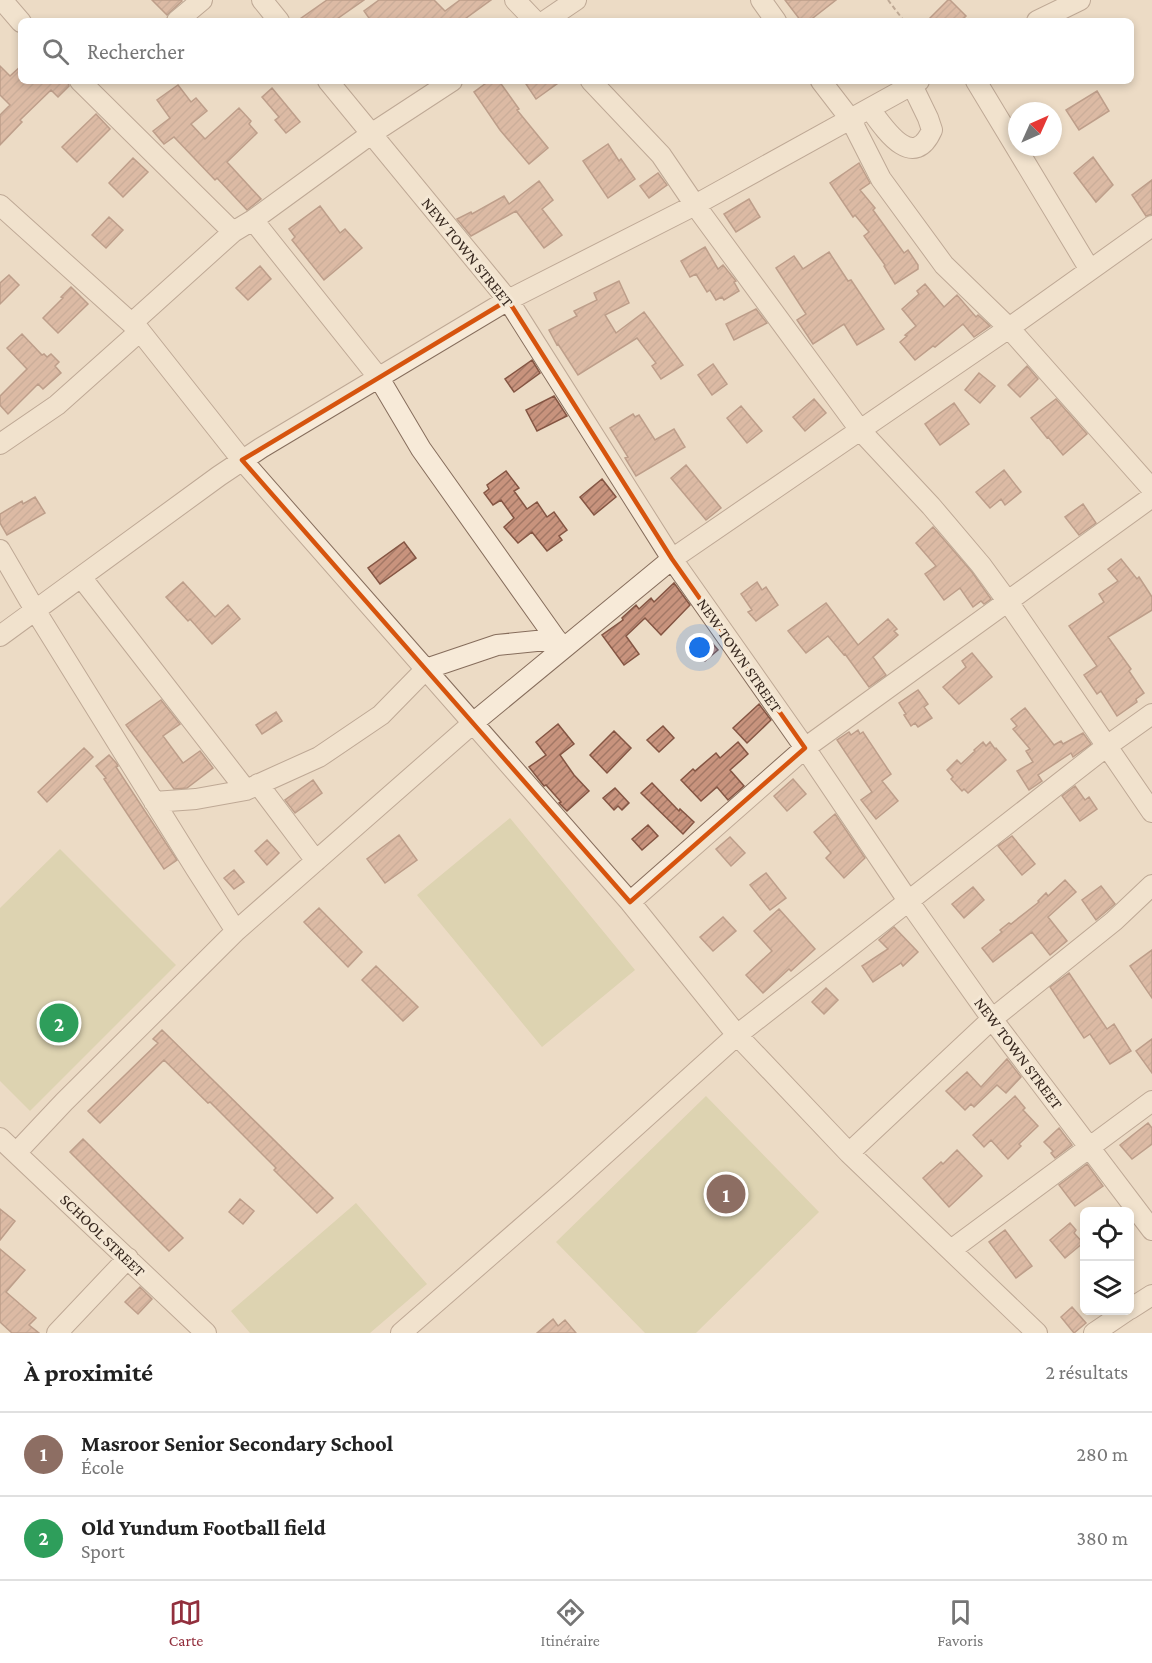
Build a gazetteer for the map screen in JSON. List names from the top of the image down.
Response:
{
  "streets": {
    "street": ["NEW TOWN STREET", "SCHOOL STREET"]
  },
  "north": "top right",
  "page": {
    "search": "Rechercher",
    "pins": ["2", "1"],
    "heading": ["À proximité", "2 résultats"],
    "list": [
      {
        "mark": "1",
        "name": "Masroor Senior Secondary School",
        "note": "École",
        "value": "280 m"
      },
      {
        "mark": "2",
        "name": "Old Yundum Football field",
        "note": "Sport",
        "value": "380 m"
      }
    ],
    "nav": ["Carte", "Itinéraire", "Favoris"]
  }
}
